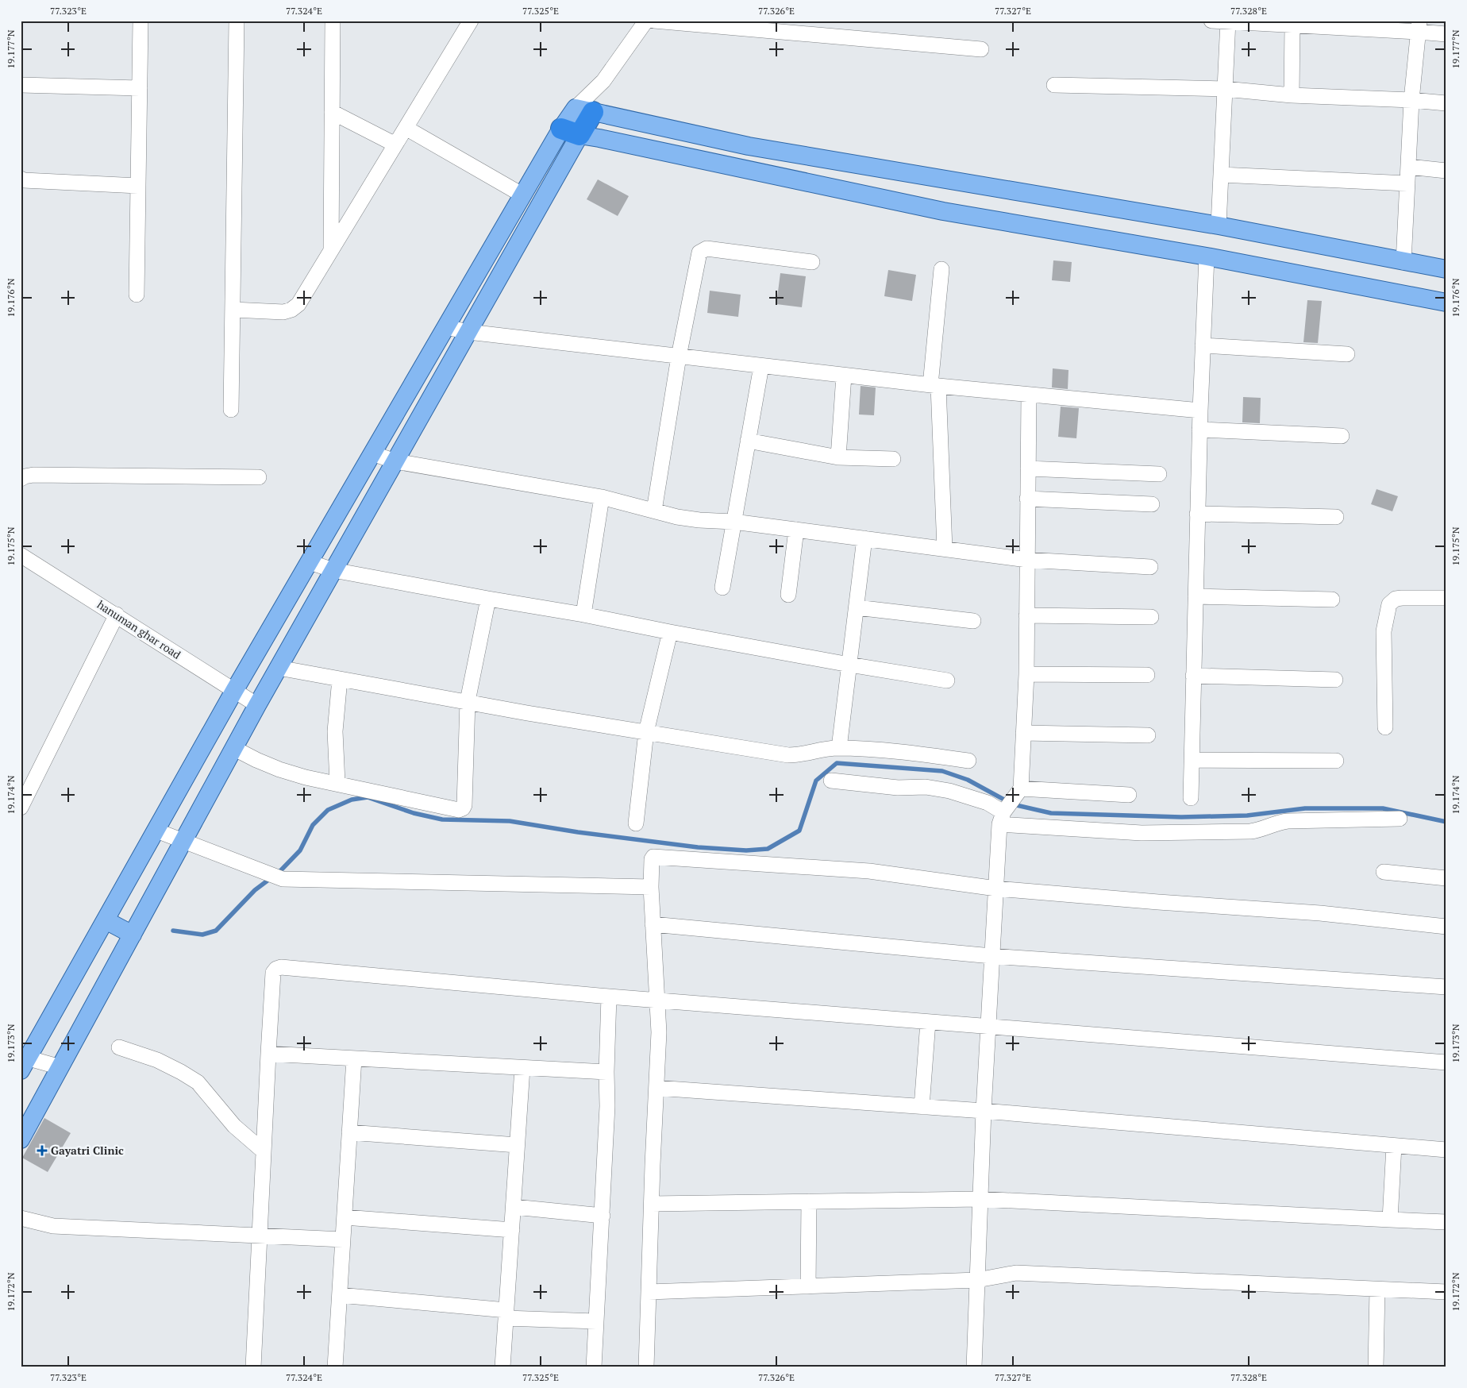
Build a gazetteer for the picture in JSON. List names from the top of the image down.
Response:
{
  "streets": {
    "street": ["hanuman ghar road"]
  },
  "places": {
    "health": ["Gayatri Clinic"]
  },
  "coordinates": [
    "77.323°E",
    "77.324°E",
    "77.325°E",
    "77.326°E",
    "77.327°E",
    "77.328°E",
    "19.177°N",
    "19.176°N",
    "19.175°N",
    "19.174°N",
    "19.173°N",
    "19.172°N"
  ]
}
